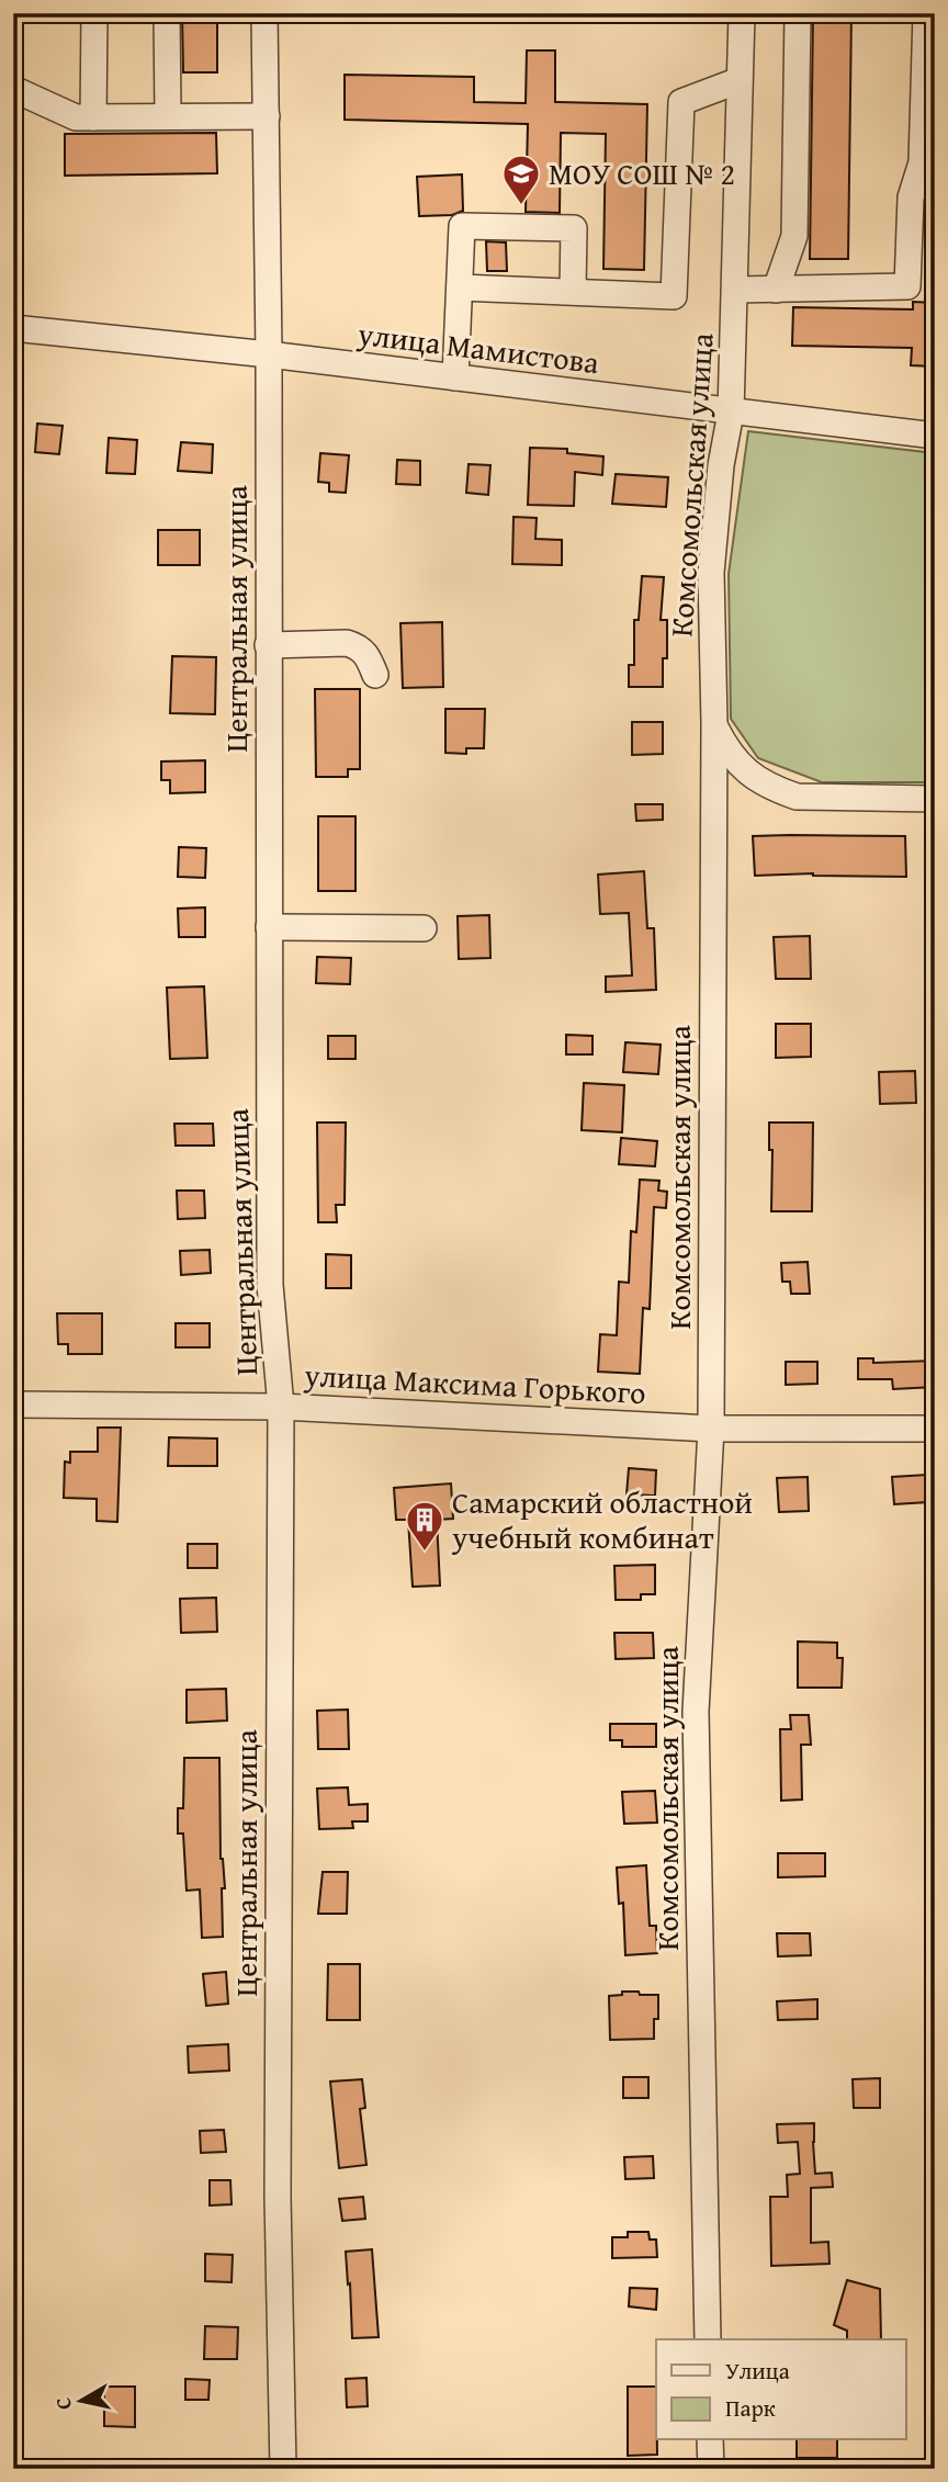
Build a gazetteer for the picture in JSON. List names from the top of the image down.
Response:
{
  "streets": {
    "street": [
      "улица Мамистова",
      "Комсомольская улица",
      "Центральная улица",
      "улица Максима Горького"
    ]
  },
  "crossings": [
    ["улица Мамистова", "Комсомольская улица"],
    ["улица Мамистова", "Центральная улица"],
    ["Комсомольская улица", "улица Максима Горького"],
    ["Центральная улица", "улица Максима Горького"]
  ],
  "places": {
    "school or university": ["МОУ СОШ № 2"],
    "building": ["Самарский областной учебный комбинат"]
  },
  "legend": ["Улица", "Парк"],
  "north": "left"
}
